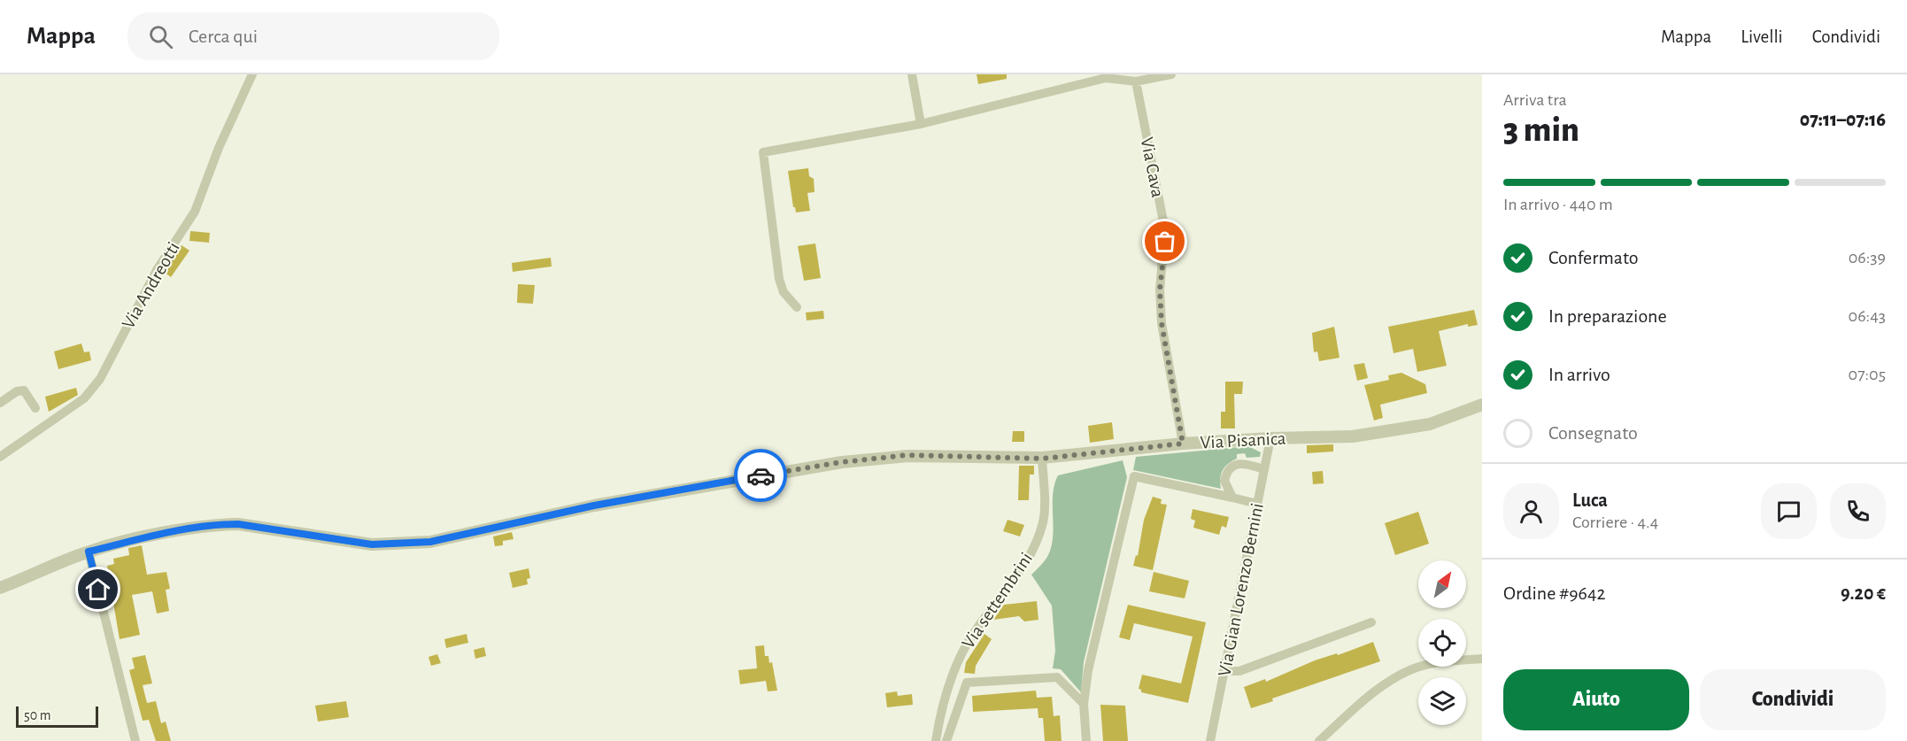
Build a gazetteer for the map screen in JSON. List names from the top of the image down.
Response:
{
  "streets": {
    "street": [
      "Via Cava",
      "Via Andreotti",
      "Via Pisanica",
      "Via Gian Lorenzo Bernini",
      "Via settembrini"
    ]
  },
  "crossings": [
    ["Via Cava", "Via Pisanica"],
    ["Via Pisanica", "Via Gian Lorenzo Bernini"],
    ["Via Pisanica", "Via settembrini"]
  ],
  "scale_bar": "50 m",
  "north": "top right",
  "page": {
    "header": "Mappa",
    "search": "Cerca qui",
    "nav": ["Mappa", "Livelli", "Condividi"],
    "heading": ["3 min", "Arriva tra", "07:11–07:16"],
    "panel": [
      "Luca",
      "Corriere · 4.4",
      "Ordine #9642",
      "9.20 €"
    ],
    "bar": "In arrivo · 440 m",
    "list": [
      ["Confermato", "06:39"],
      ["In preparazione", "06:43"],
      ["In arrivo", "07:05"],
      "Consegnato"
    ],
    "buttons": ["Aiuto", "Condividi"],
    "scale": "50 m"
  }
}
